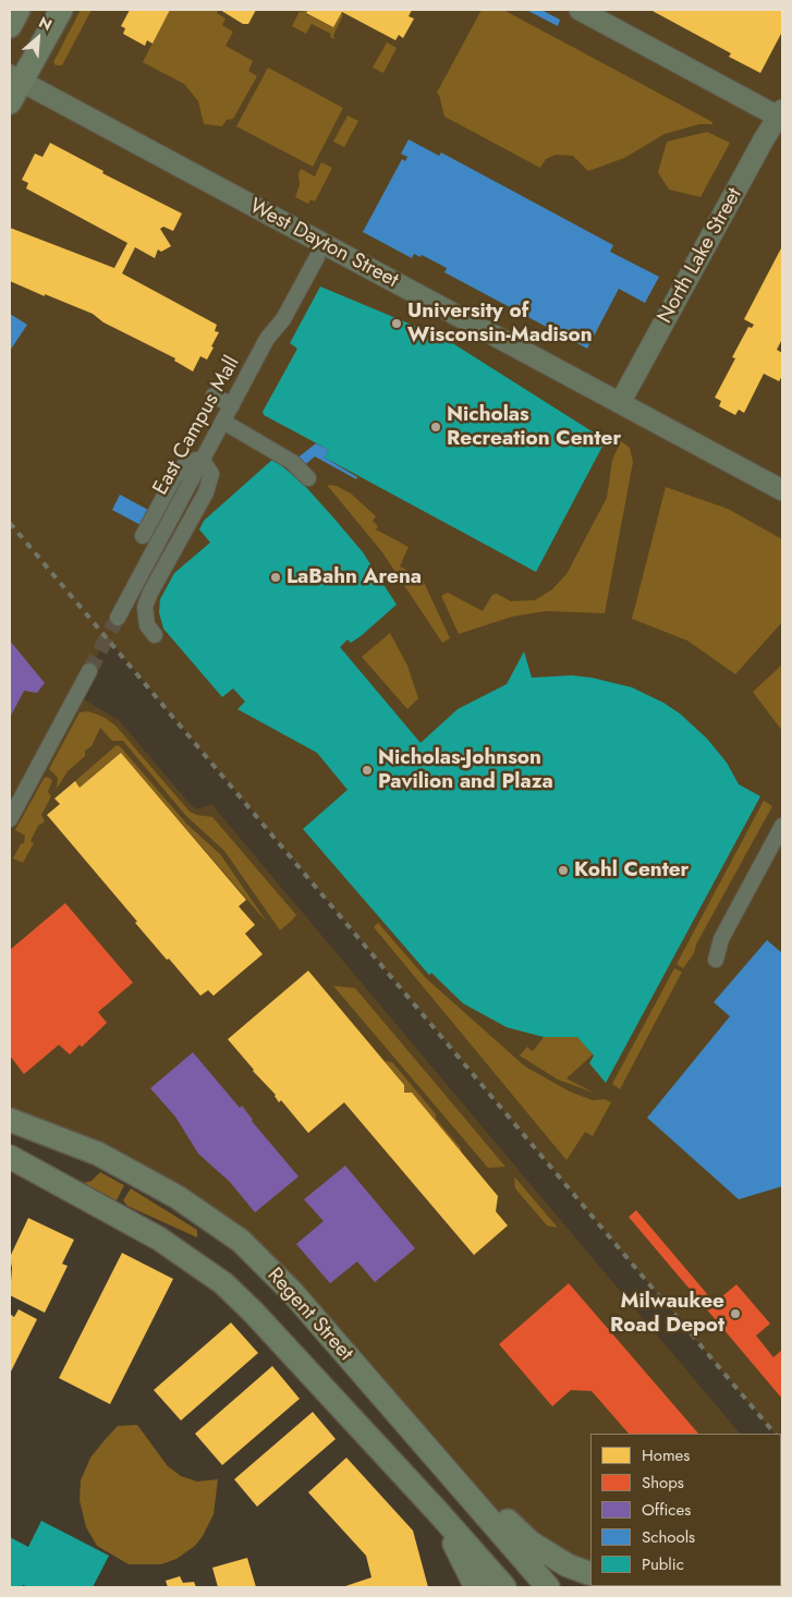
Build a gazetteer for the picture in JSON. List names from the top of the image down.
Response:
{
  "streets": {
    "main road": ["Regent Street"],
    "street": ["West Dayton Street", "North Lake Street", "East Campus Mall"]
  },
  "crossings": [
    ["West Dayton Street", "North Lake Street"]
  ],
  "places": [
    "University of Wisconsin-Madison",
    "Nicholas Recreation Center",
    "LaBahn Arena",
    "Nicholas-Johnson Pavilion and Plaza",
    "Kohl Center",
    "Milwaukee Road Depot"
  ],
  "legend": [
    "Homes",
    "Shops",
    "Offices",
    "Schools",
    "Public"
  ],
  "north": "top right"
}
